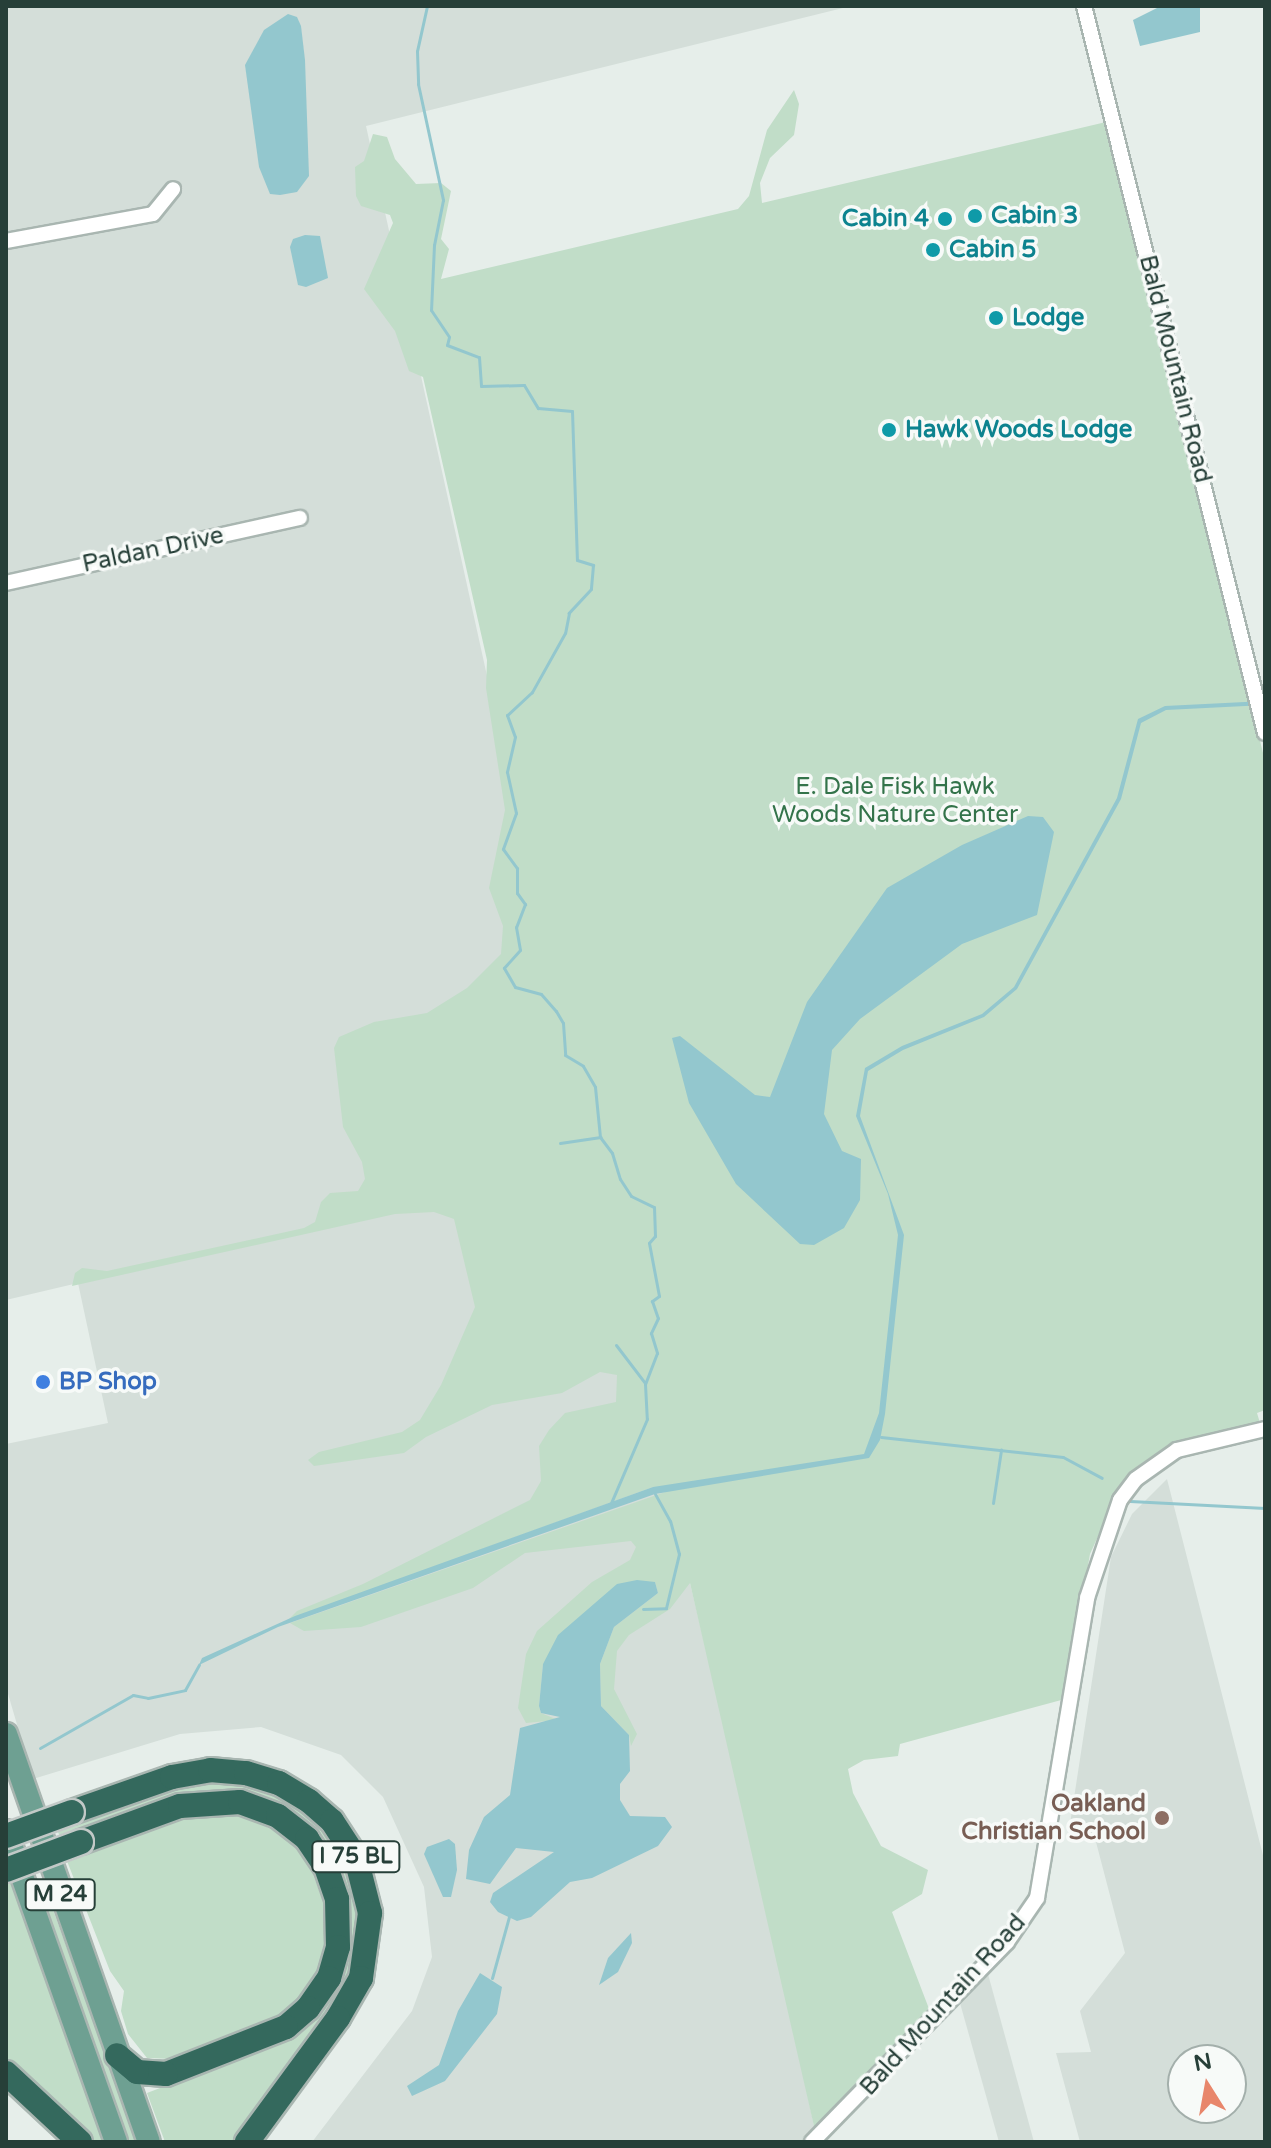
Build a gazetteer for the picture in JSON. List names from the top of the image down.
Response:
{
  "streets": {
    "highway": ["I 75 BL"],
    "main road": ["M 24"],
    "street": ["Bald Mountain Road", "Paldan Drive"]
  },
  "crossings": [
    ["I 75 BL", "M 24"]
  ],
  "parks": ["E. Dale Fisk Hawk Woods Nature Center"],
  "places": [
    "Cabin 3",
    "Cabin 4",
    "Cabin 5",
    "Lodge",
    "Hawk Woods Lodge",
    "BP Shop",
    "Oakland Christian School"
  ],
  "north": "top"
}
